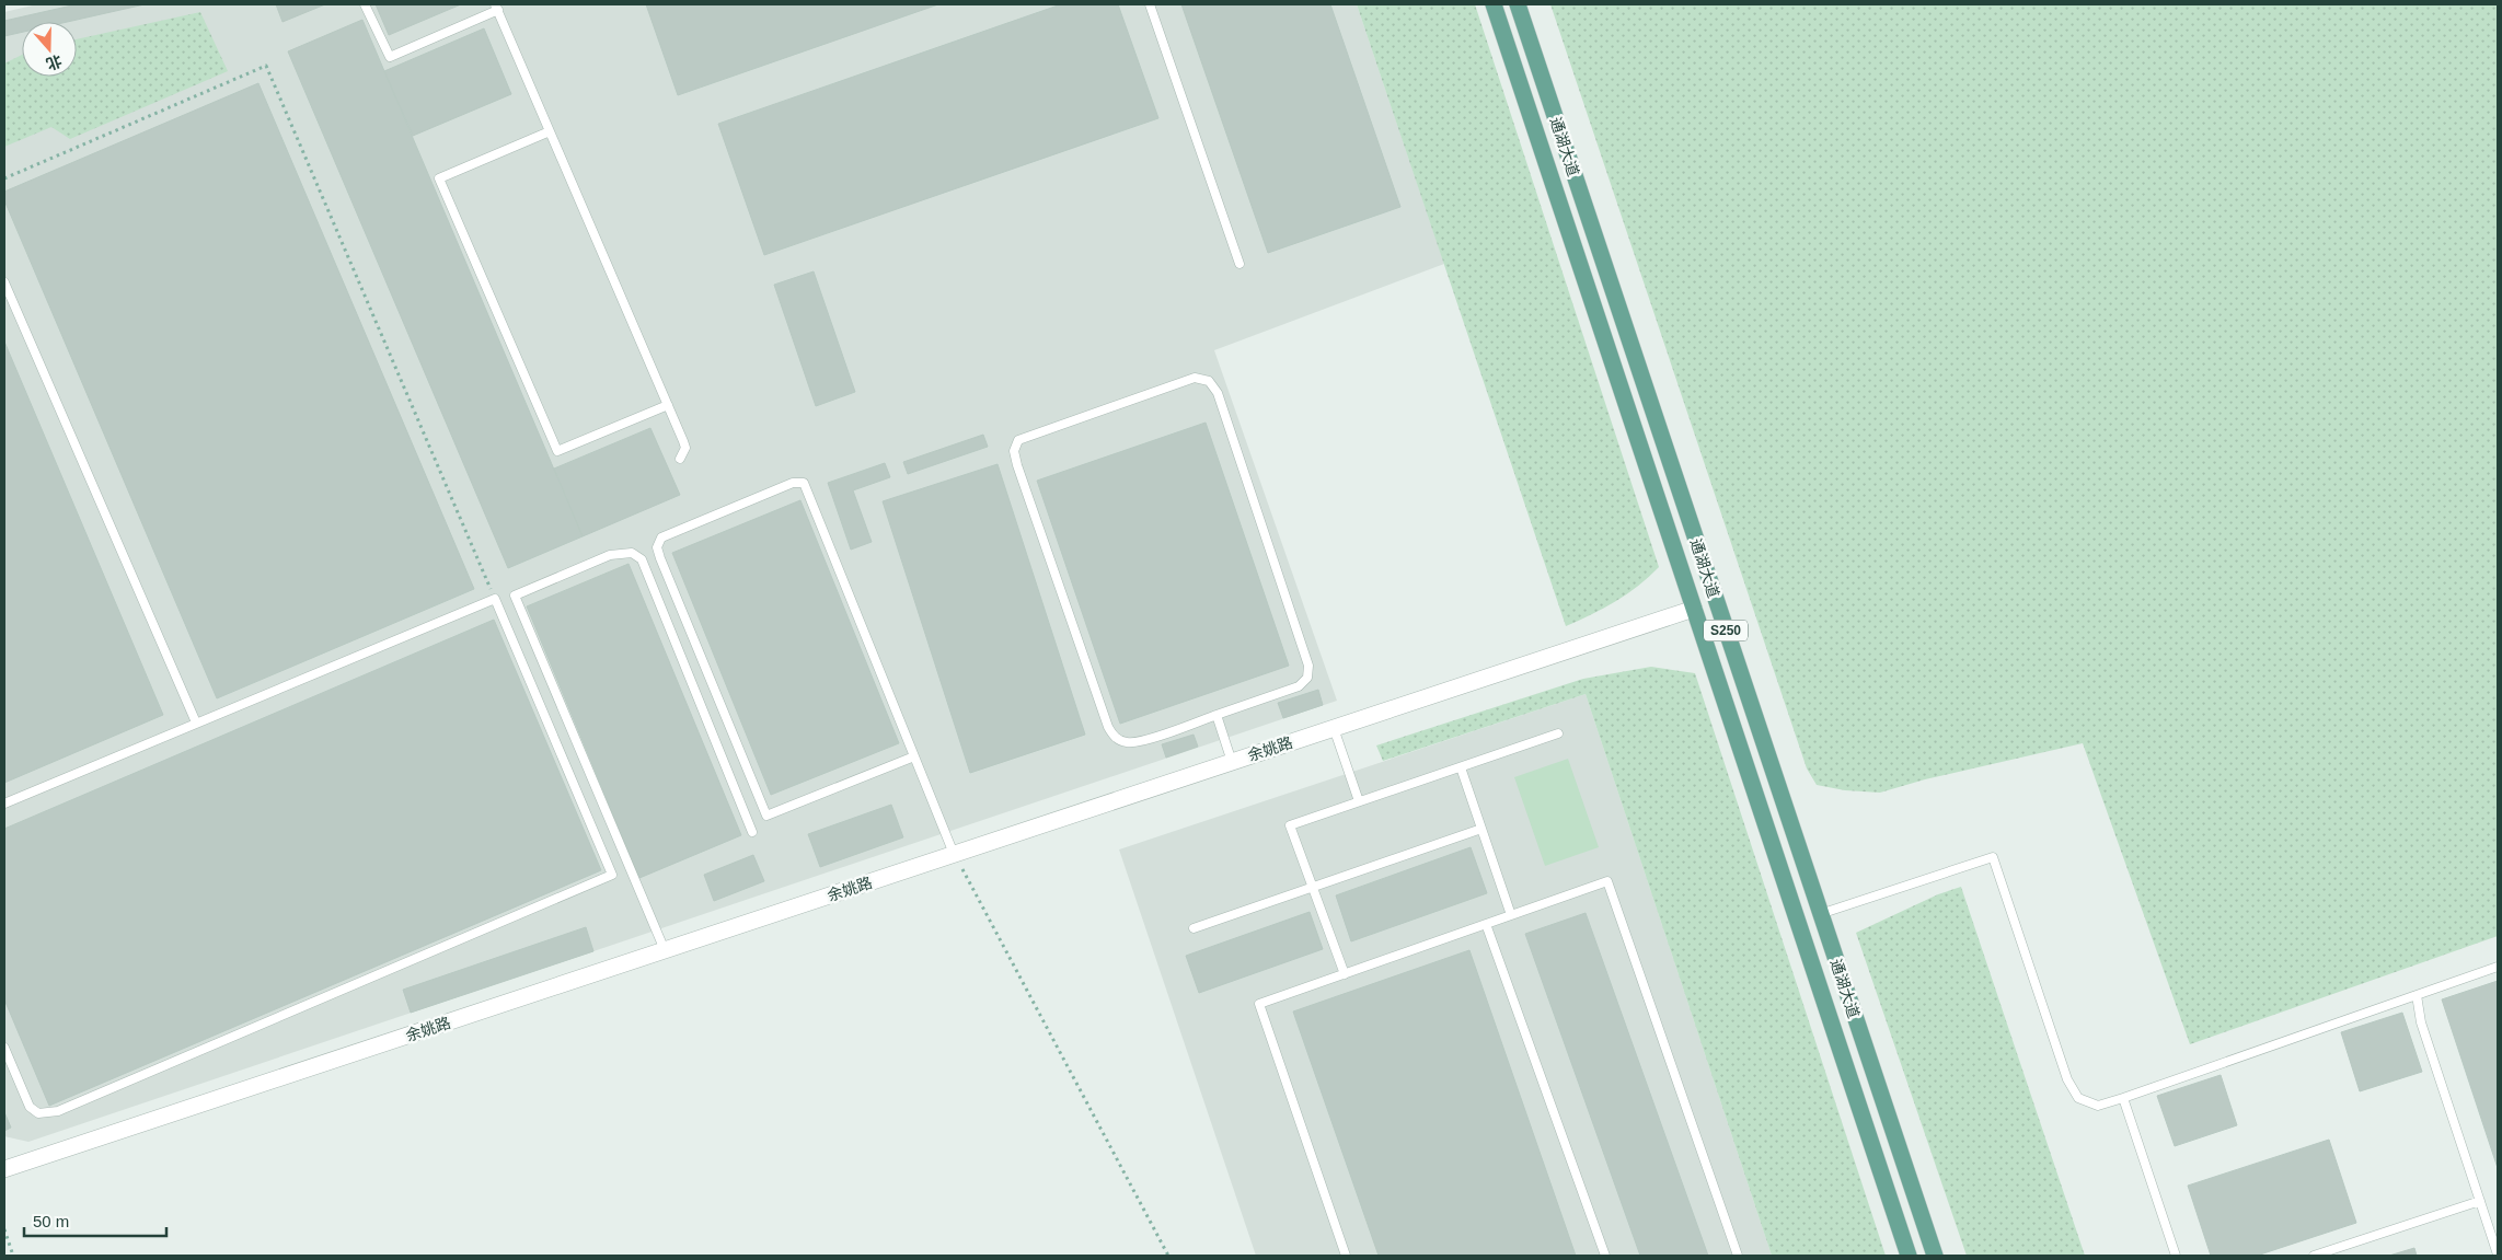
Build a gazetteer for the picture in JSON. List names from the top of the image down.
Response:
{
  "streets": {
    "main road": ["通湖大道", "S250"],
    "street": ["余姚路"]
  },
  "crossings": [
    ["通湖大道", "余姚路"]
  ],
  "scale_bar": "50 m",
  "north": "bottom"
}
